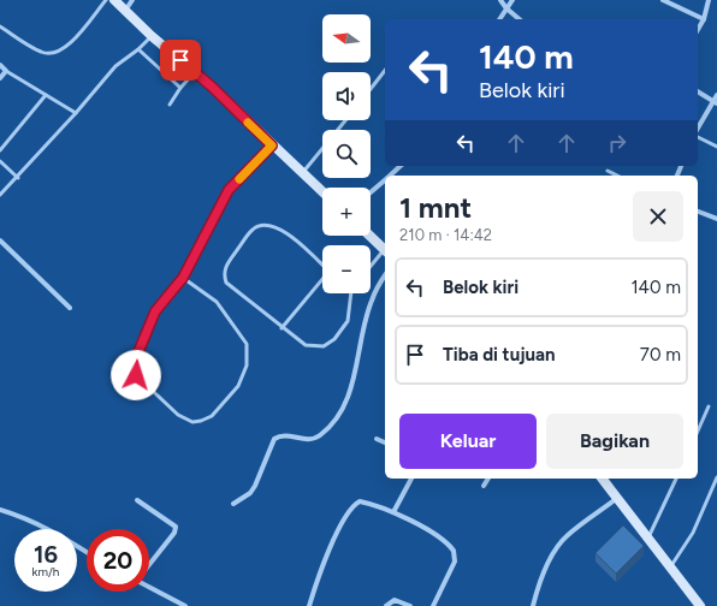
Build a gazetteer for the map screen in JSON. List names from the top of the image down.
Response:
{
  "north": "left",
  "page": {
    "map_buttons": ["+", "−"],
    "turn": ["140 m", "Belok kiri"],
    "heading": ["1 mnt", "210 m · 14:42"],
    "list": [
      {
        "name": "Belok kiri",
        "value": "140 m"
      },
      {
        "name": "Tiba di tujuan",
        "value": "70 m"
      }
    ],
    "buttons": ["Keluar", "Bagikan"],
    "speed": "16 km/h",
    "limit": "20"
  }
}
